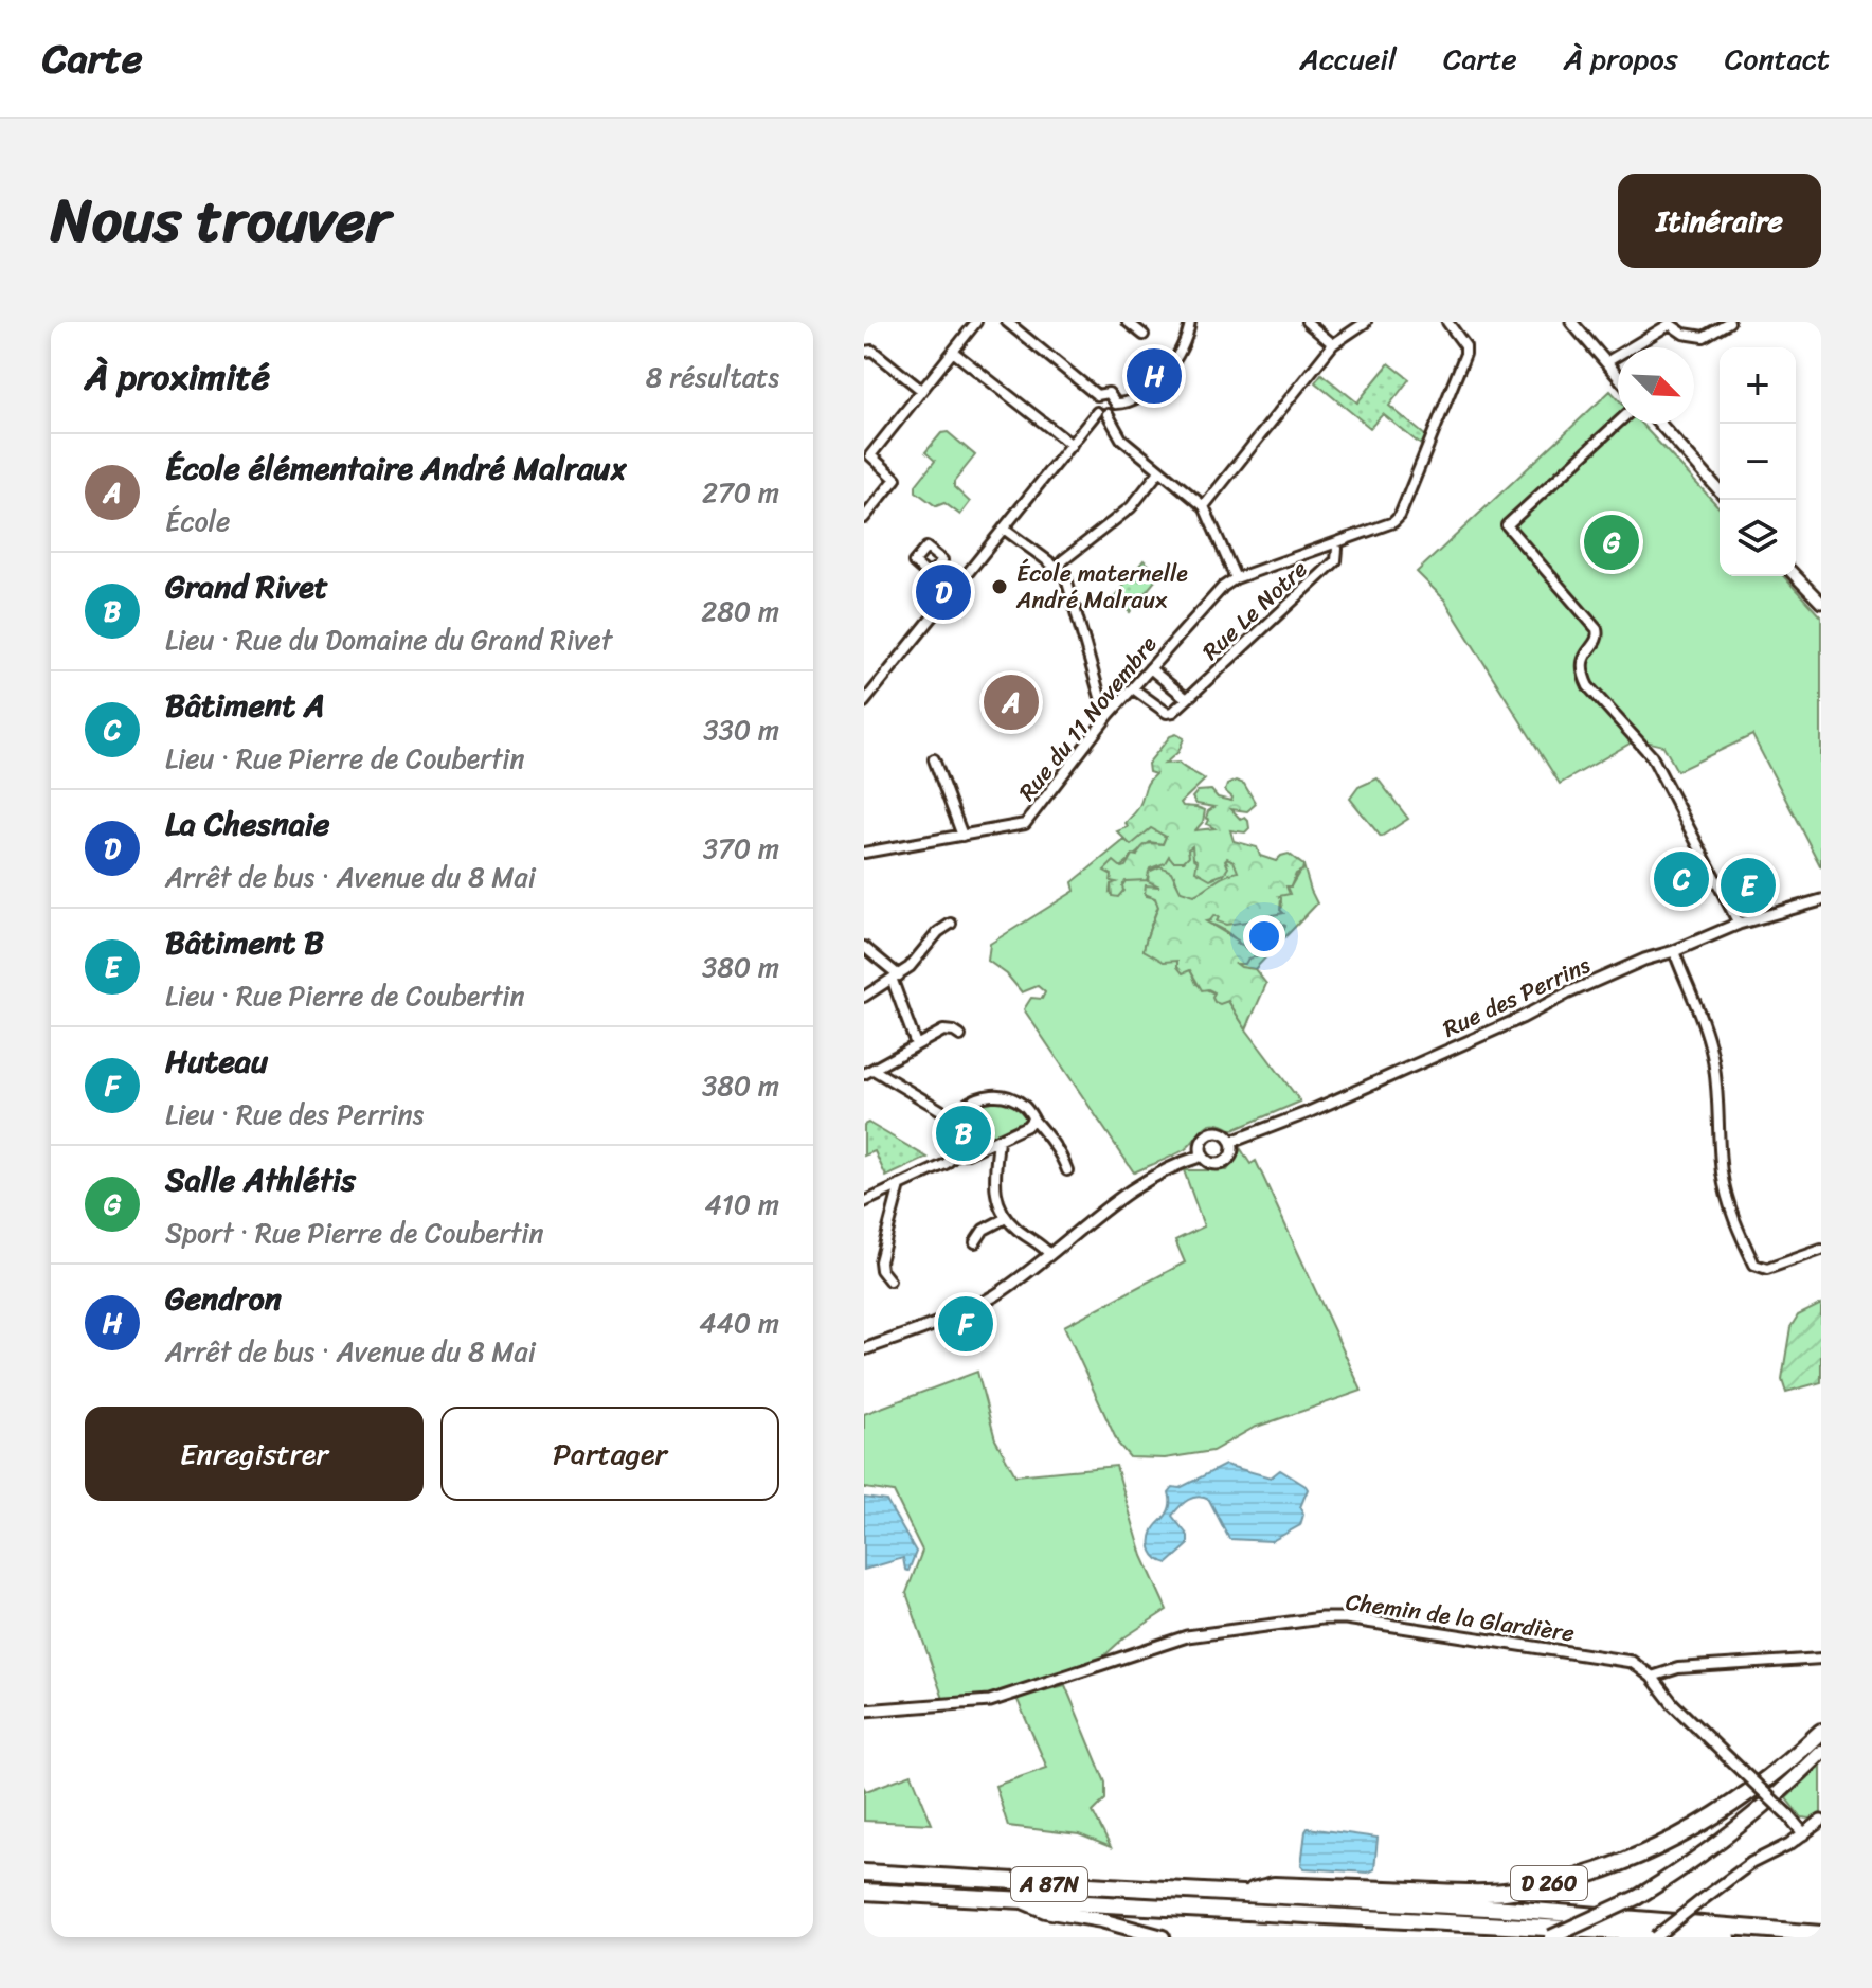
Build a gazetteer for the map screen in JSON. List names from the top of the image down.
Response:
{
  "streets": {
    "highway": ["D 260", "A 87N"],
    "street": [
      "Rue Le Notre",
      "Rue du 11 Novembre",
      "Rue des Perrins",
      "Chemin de la Glardière"
    ]
  },
  "crossings": [
    ["Rue Le Notre", "Rue du 11 Novembre"],
    ["D 260", "A 87N"]
  ],
  "places": ["École maternelle André Malraux"],
  "north": "bottom right",
  "page": {
    "header": "Carte",
    "nav": [
      "Accueil",
      "Carte",
      "À propos",
      "Contact"
    ],
    "title": "Nous trouver",
    "buttons": [
      "Itinéraire",
      ["Enregistrer", "Partager"]
    ],
    "heading": ["À proximité", "8 résultats"],
    "pins": [
      "H",
      "G",
      "D",
      "A",
      "C",
      "E",
      "B",
      "F"
    ],
    "map_buttons": ["+", "−"],
    "list": [
      {
        "mark": "A",
        "name": "École élémentaire André Malraux",
        "note": "École",
        "value": "270 m"
      },
      {
        "mark": "B",
        "name": "Grand Rivet",
        "note": "Lieu · Rue du Domaine du Grand Rivet",
        "value": "280 m"
      },
      {
        "mark": "C",
        "name": "Bâtiment A",
        "note": "Lieu · Rue Pierre de Coubertin",
        "value": "330 m"
      },
      {
        "mark": "D",
        "name": "La Chesnaie",
        "note": "Arrêt de bus · Avenue du 8 Mai",
        "value": "370 m"
      },
      {
        "mark": "E",
        "name": "Bâtiment B",
        "note": "Lieu · Rue Pierre de Coubertin",
        "value": "380 m"
      },
      {
        "mark": "F",
        "name": "Huteau",
        "note": "Lieu · Rue des Perrins",
        "value": "380 m"
      },
      {
        "mark": "G",
        "name": "Salle Athlétis",
        "note": "Sport · Rue Pierre de Coubertin",
        "value": "410 m"
      },
      {
        "mark": "H",
        "name": "Gendron",
        "note": "Arrêt de bus · Avenue du 8 Mai",
        "value": "440 m"
      }
    ]
  }
}
